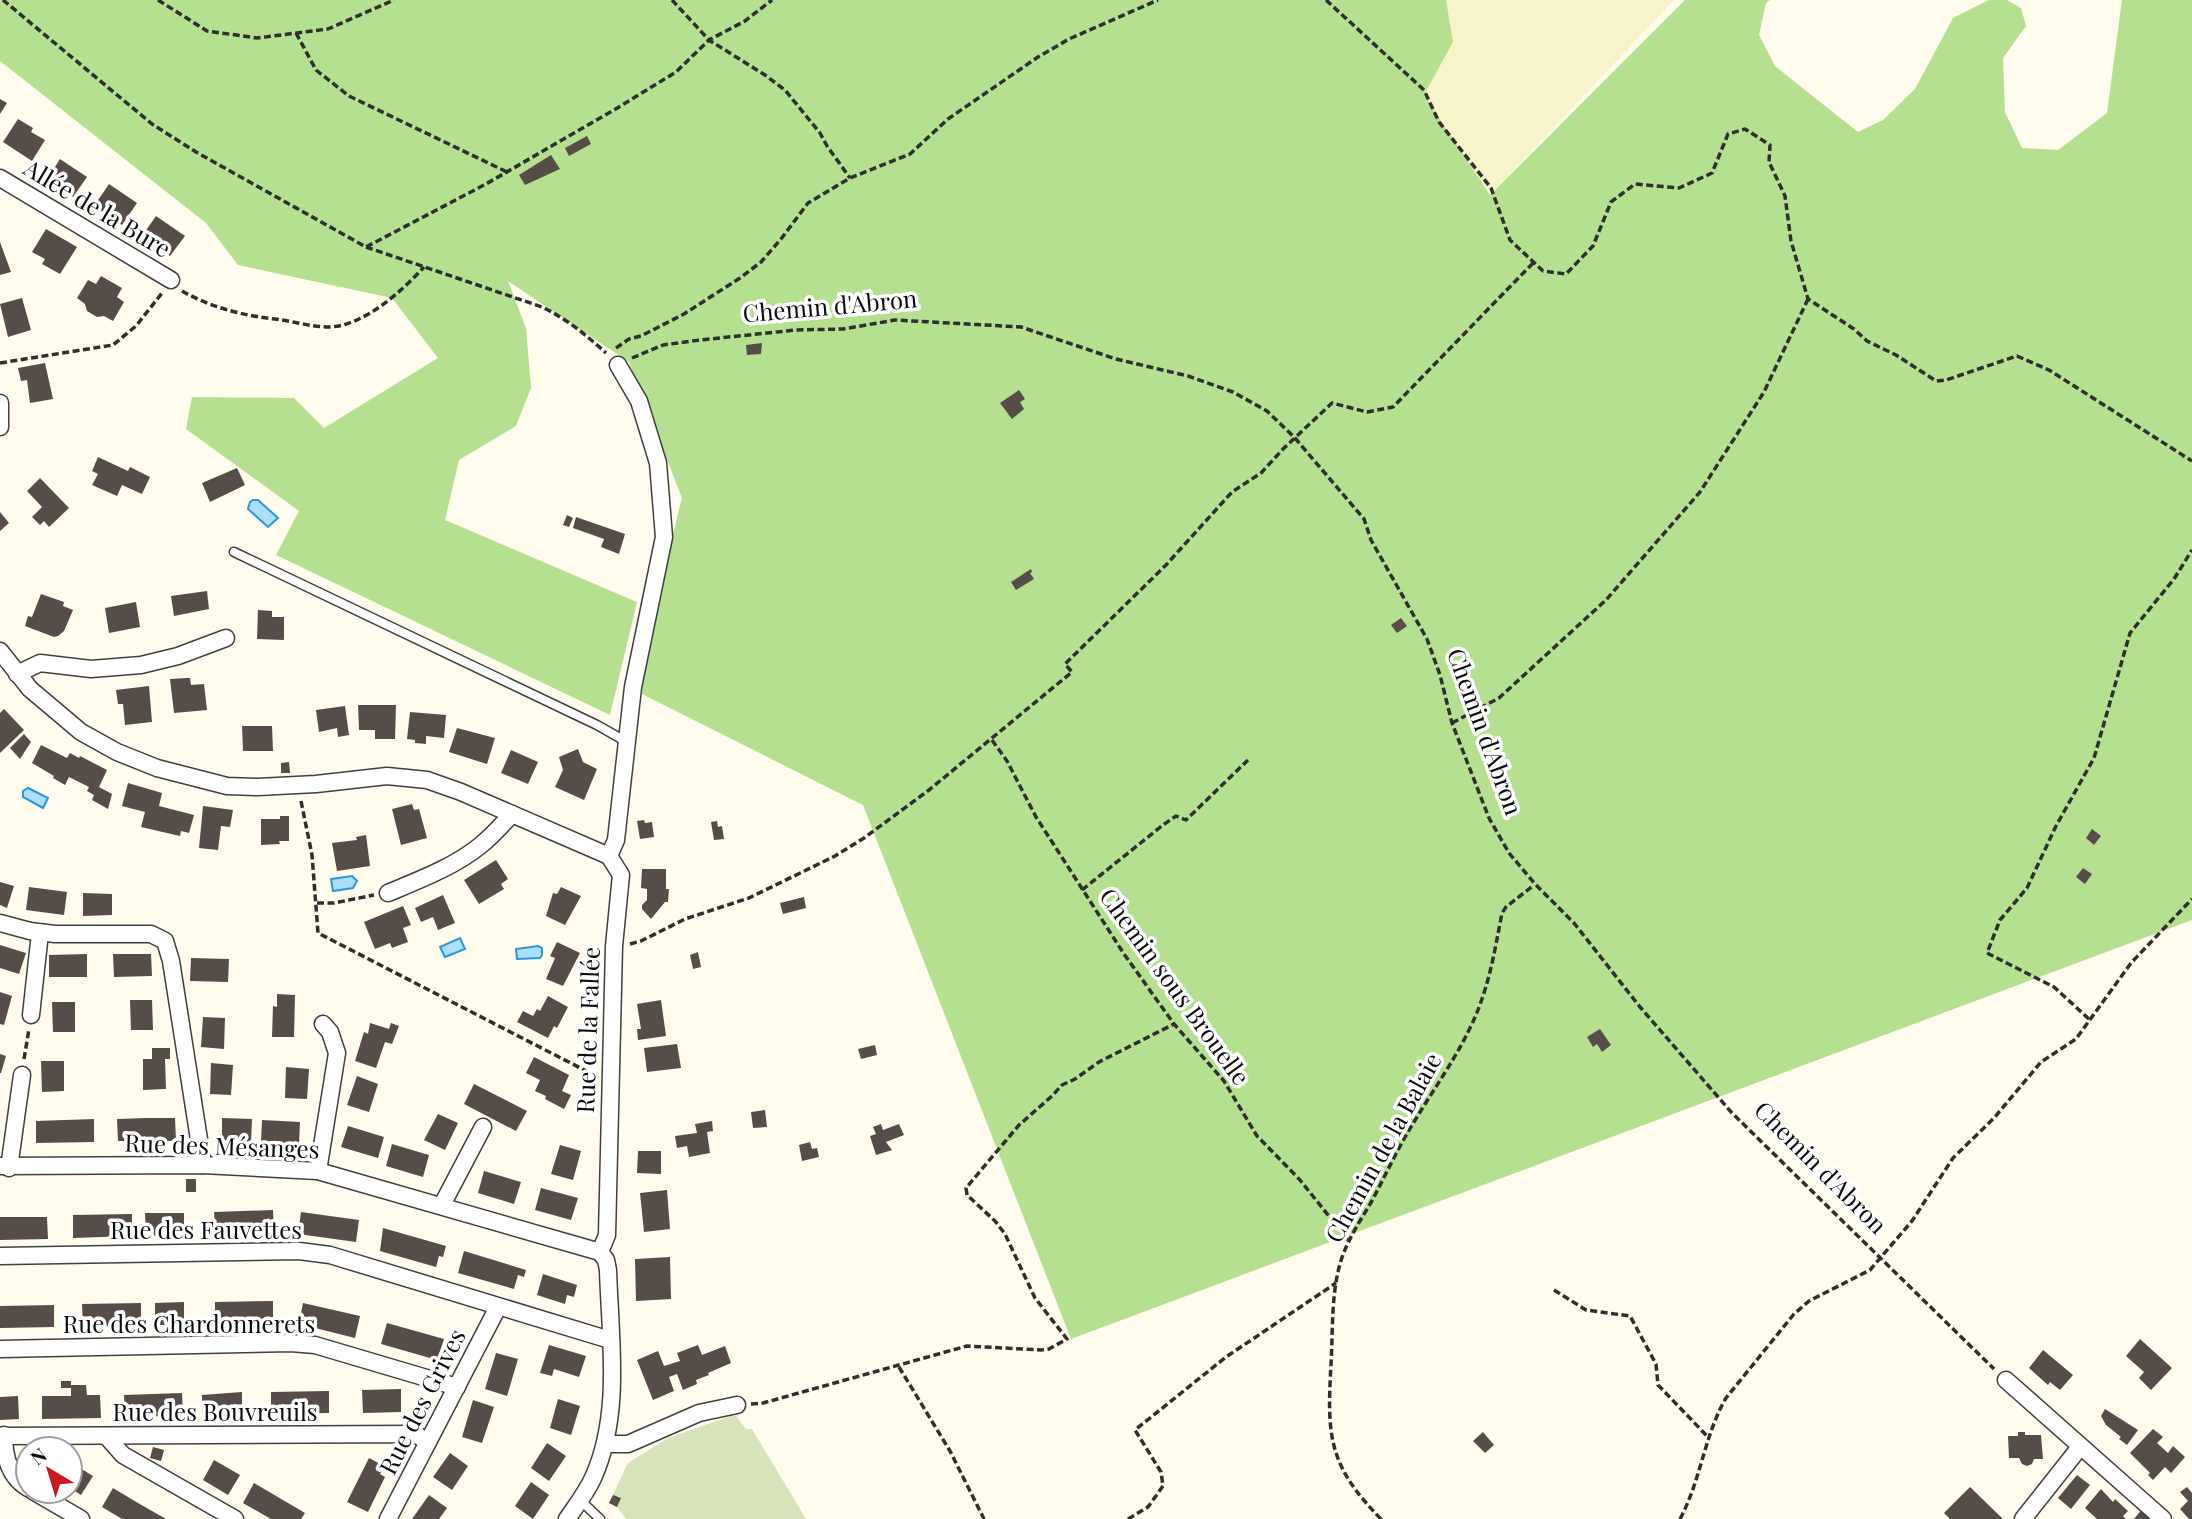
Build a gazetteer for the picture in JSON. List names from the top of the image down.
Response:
{
  "streets": {
    "street": [
      "Allée de la Bure",
      "Rue de la Fallée",
      "Rue des Mésanges",
      "Rue des Fauvettes",
      "Rue des Chardonnerets",
      "Rue des Grives",
      "Rue des Bouvreuils"
    ],
    "path": ["Chemin d'Abron", "Chemin sous Brouelle", "Chemin de la Balaie"]
  },
  "crossings": [
    ["Chemin d'Abron", "Chemin de la Balaie"],
    ["Chemin sous Brouelle", "Chemin de la Balaie"],
    ["Rue de la Fallée", "Rue des Mésanges"],
    ["Rue de la Fallée", "Rue des Fauvettes"],
    ["Rue des Fauvettes", "Rue des Grives"],
    ["Rue des Chardonnerets", "Rue des Grives"],
    ["Rue des Grives", "Rue des Bouvreuils"]
  ],
  "north": "top left"
}
